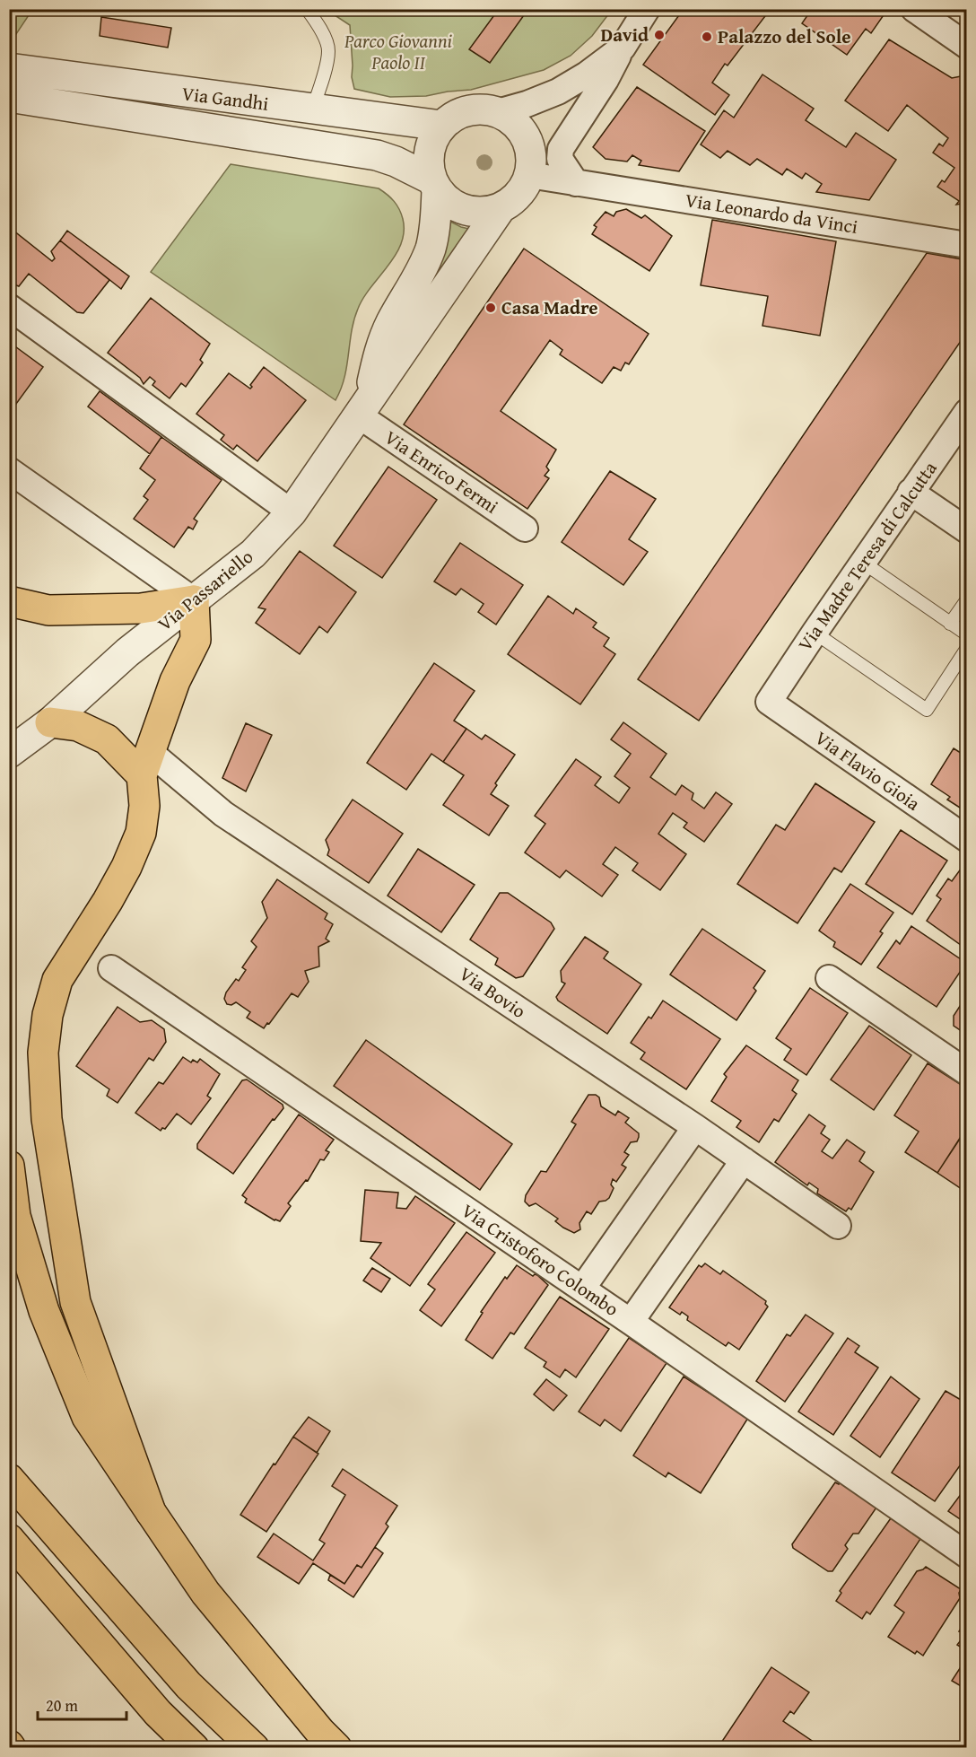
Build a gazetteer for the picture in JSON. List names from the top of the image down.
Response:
{
  "streets": {
    "street": [
      "Via Gandhi",
      "Via Leonardo da Vinci",
      "Via Enrico Fermi",
      "Via Madre Teresa di Calcutta",
      "Via Passariello",
      "Via Flavio Gioia",
      "Via Bovio",
      "Via Cristoforo Colombo"
    ]
  },
  "crossings": [
    ["Via Gandhi", "Via Leonardo da Vinci"],
    ["Via Gandhi", "Via Passariello"],
    ["Via Leonardo da Vinci", "Via Passariello"],
    ["Via Enrico Fermi", "Via Passariello"],
    ["Via Madre Teresa di Calcutta", "Via Flavio Gioia"]
  ],
  "parks": ["Parco Giovanni Paolo II"],
  "places": ["David", "Palazzo del Sole", "Casa Madre"],
  "scale_bar": "20 m"
}
